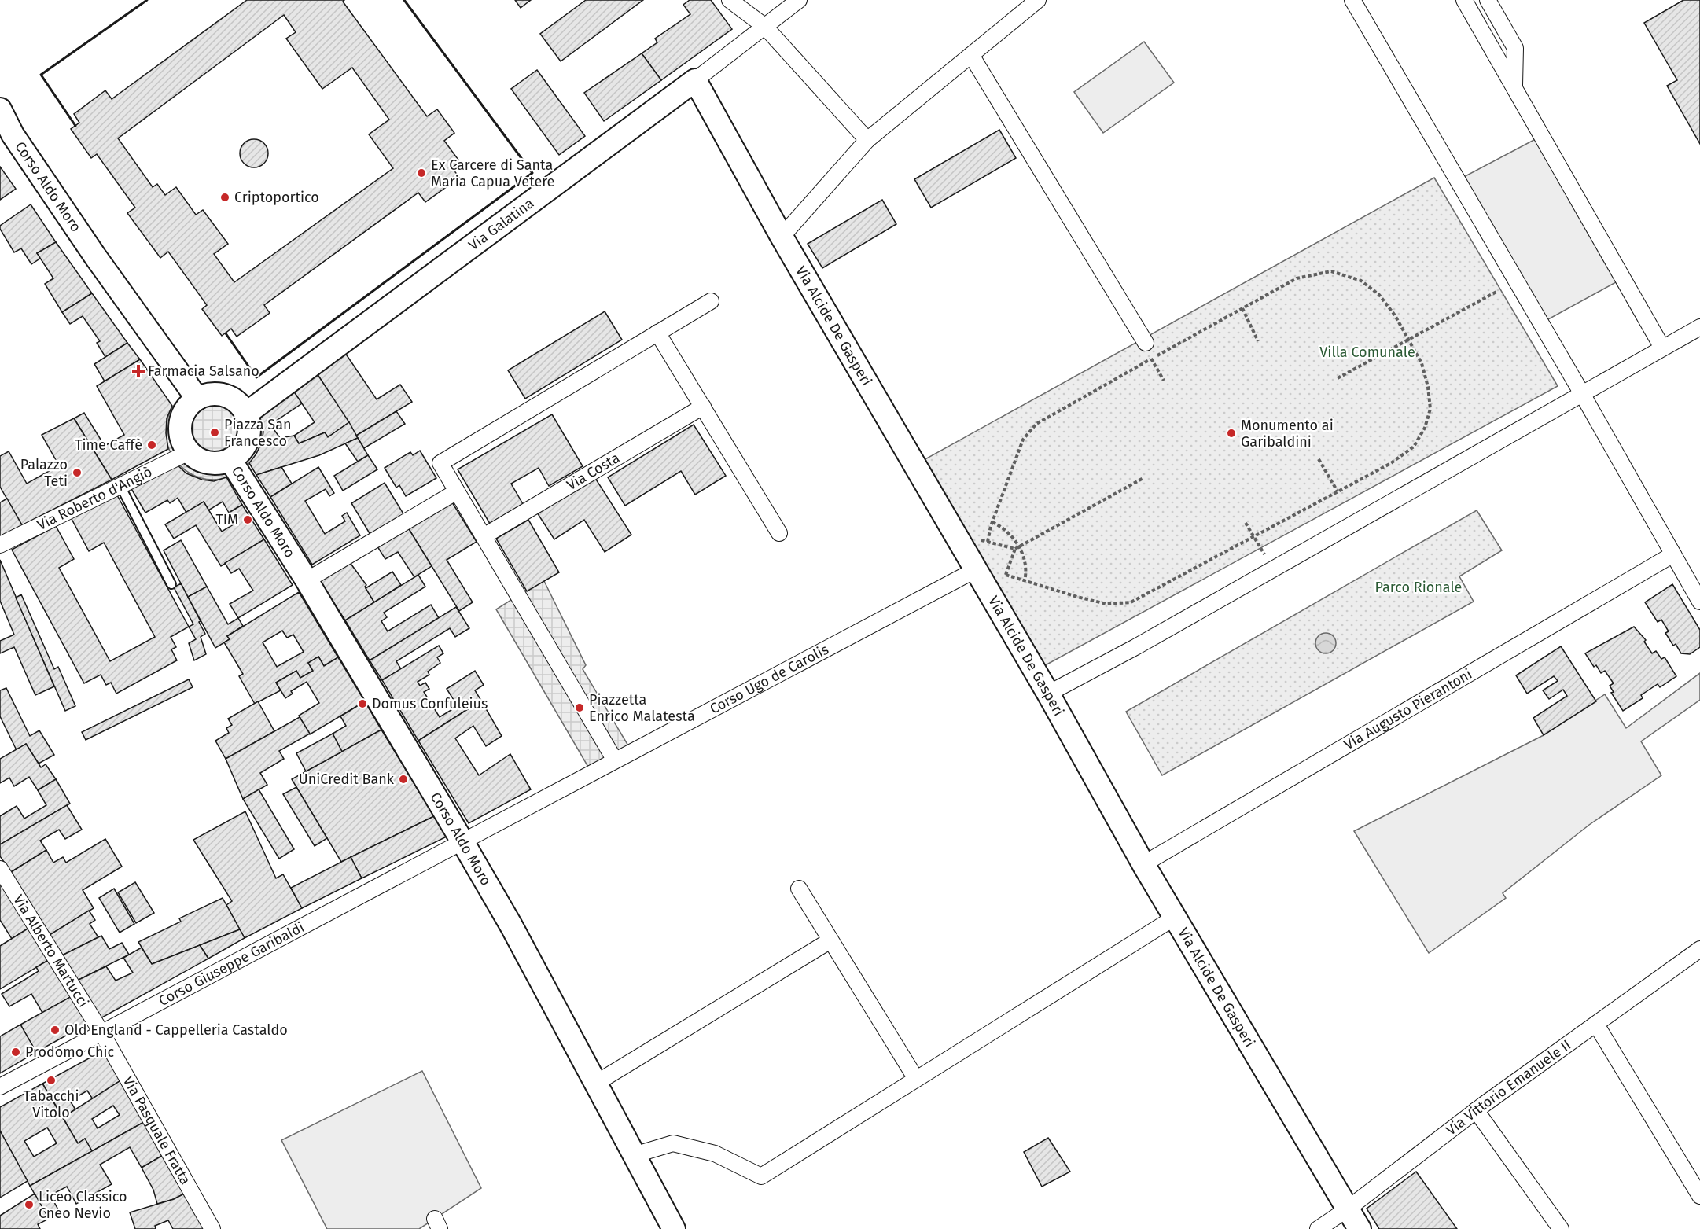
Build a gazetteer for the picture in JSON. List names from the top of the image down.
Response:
{
  "streets": {
    "main road": ["Corso Aldo Moro", "Via Galatina", "Via Alcide De Gasperi"],
    "street": [
      "Via Costa",
      "Via Roberto d'Angiò",
      "Corso Ugo de Carolis",
      "Via Augusto Pierantoni",
      "Via Alberto Martucci",
      "Corso Giuseppe Garibaldi",
      "Via Vittorio Emanuele II",
      "Via Pasquale Fratta"
    ]
  },
  "crossings": [
    ["Corso Aldo Moro", "Via Galatina"],
    ["Corso Aldo Moro", "Via Roberto d'Angiò"],
    ["Corso Aldo Moro", "Corso Ugo de Carolis"],
    ["Corso Aldo Moro", "Corso Giuseppe Garibaldi"],
    ["Via Galatina", "Via Alcide De Gasperi"],
    ["Via Galatina", "Via Roberto d'Angiò"],
    ["Via Alcide De Gasperi", "Corso Ugo de Carolis"],
    ["Via Alcide De Gasperi", "Via Augusto Pierantoni"],
    ["Via Alcide De Gasperi", "Via Vittorio Emanuele II"],
    ["Corso Ugo de Carolis", "Corso Giuseppe Garibaldi"],
    ["Via Alberto Martucci", "Corso Giuseppe Garibaldi"],
    ["Via Alberto Martucci", "Via Pasquale Fratta"],
    ["Corso Giuseppe Garibaldi", "Via Pasquale Fratta"]
  ],
  "parks": ["Villa Comunale", "Parco Rionale"],
  "places": {
    "other": [
      "Ex Carcere di Santa Maria Capua Vetere",
      "Criptoportico",
      "Piazza San Francesco",
      "Monumento ai Garibaldini",
      "Time Caffè",
      "Palazzo Teti",
      "TIM",
      "Domus Confuleius",
      "Piazzetta Enrico Malatesta",
      "UniCredit Bank",
      "Old England - Cappelleria Castaldo",
      "Prodomo Chic",
      "Tabacchi Vitolo",
      "Liceo Classico Cneo Nevio"
    ],
    "health": ["Farmacia Salsano"]
  }
}
